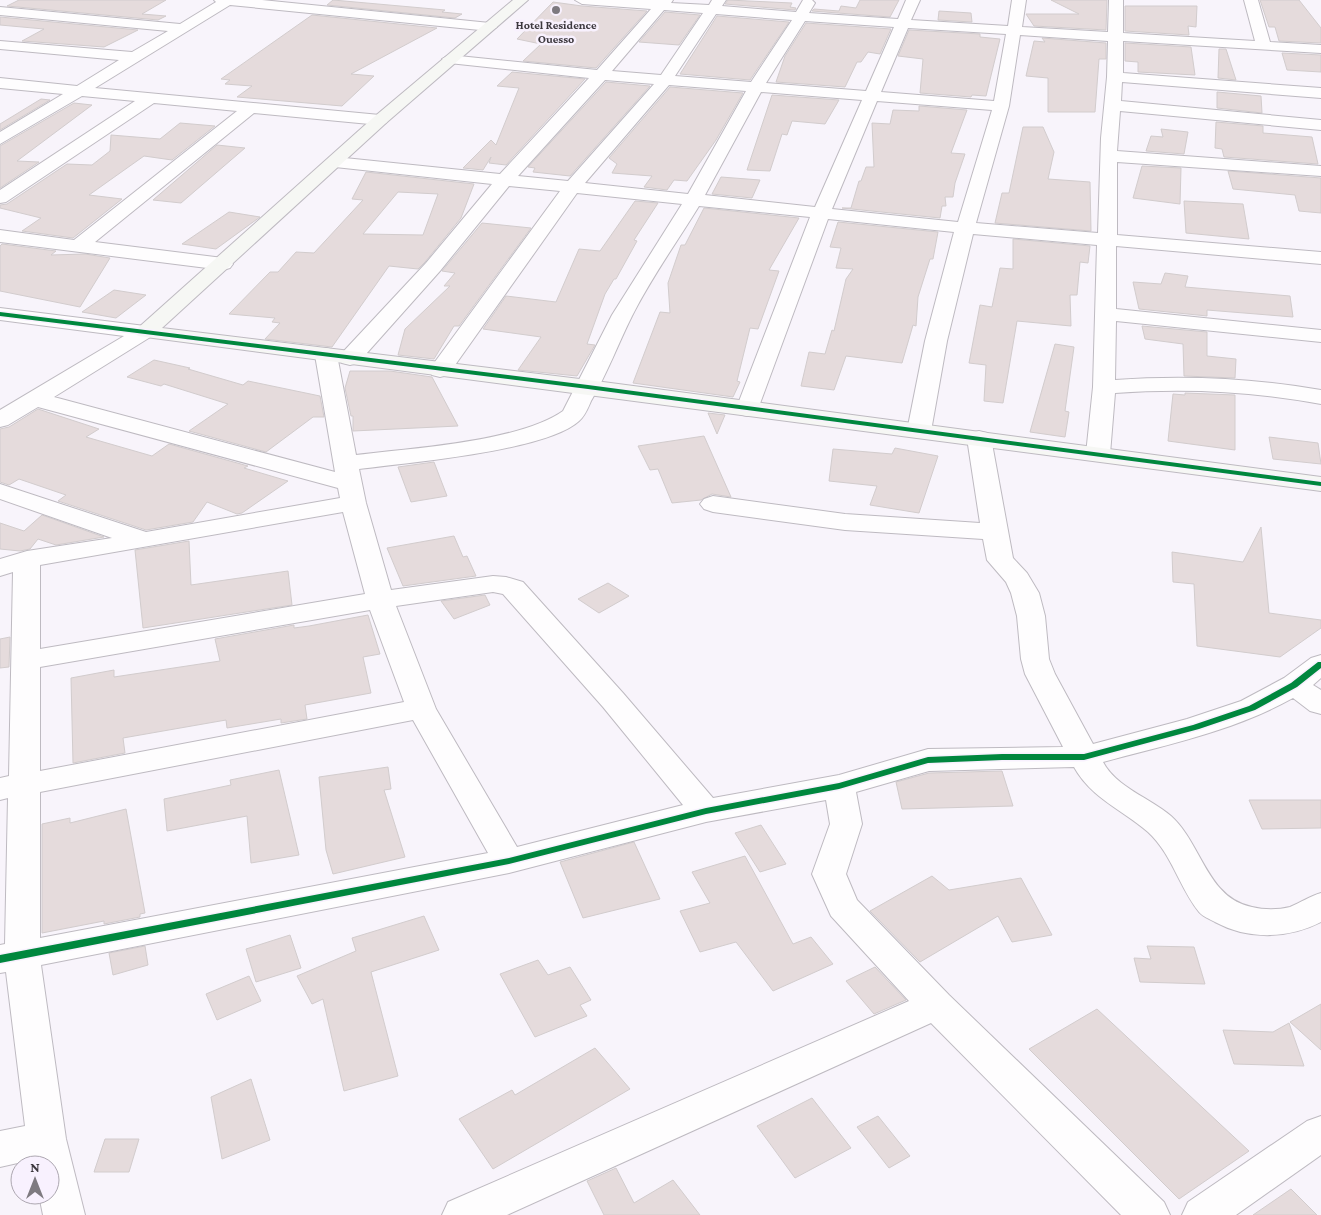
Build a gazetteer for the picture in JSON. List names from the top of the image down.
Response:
{
  "places": ["Hotel Residence Ouesso"],
  "north": "top"
}
